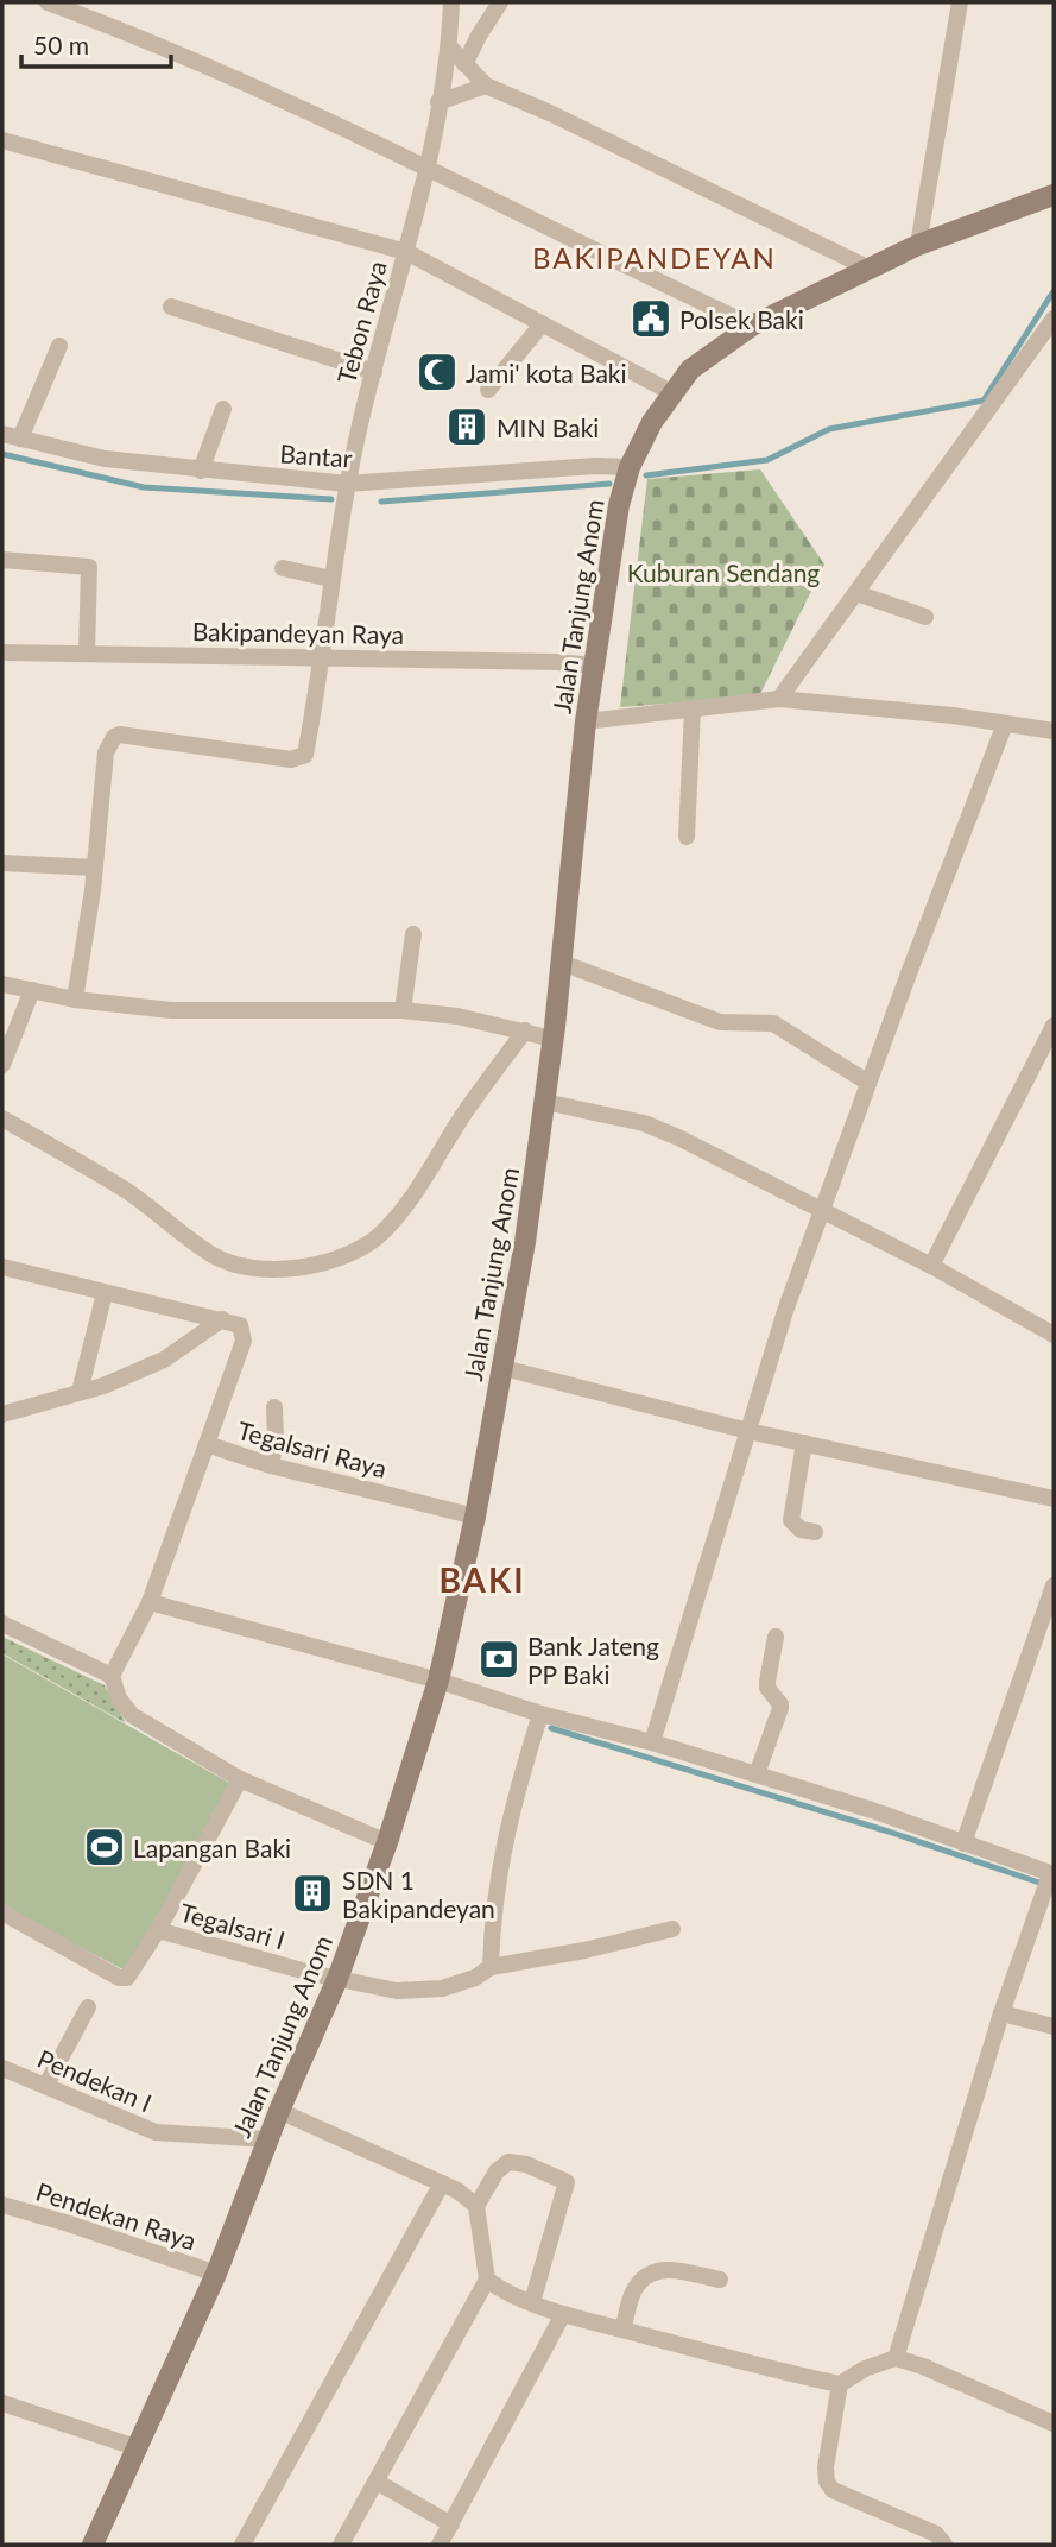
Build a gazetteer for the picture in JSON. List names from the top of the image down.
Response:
{
  "streets": {
    "main road": ["Jalan Tanjung Anom"],
    "street": [
      "Tebon Raya",
      "Bantar",
      "Bakipandeyan Raya",
      "Tegalsari Raya",
      "Tegalsari I",
      "Pendekan I",
      "Pendekan Raya"
    ]
  },
  "crossings": [
    ["Tebon Raya", "Bantar"],
    ["Tebon Raya", "Bakipandeyan Raya"],
    ["Bantar", "Jalan Tanjung Anom"],
    ["Jalan Tanjung Anom", "Bakipandeyan Raya"],
    ["Jalan Tanjung Anom", "Tegalsari Raya"],
    ["Jalan Tanjung Anom", "Tegalsari I"],
    ["Jalan Tanjung Anom", "Pendekan I"],
    ["Jalan Tanjung Anom", "Pendekan Raya"]
  ],
  "districts": ["BAKIPANDEYAN", "BAKI"],
  "parks": ["Kuburan Sendang"],
  "places": {
    "public building": ["Polsek Baki"],
    "mosque": ["Jami' kota Baki"],
    "building": ["MIN Baki", "SDN 1 Bakipandeyan"],
    "bank": ["Bank Jateng PP Baki"],
    "sports": ["Lapangan Baki"]
  },
  "scale_bar": "50 m"
}
